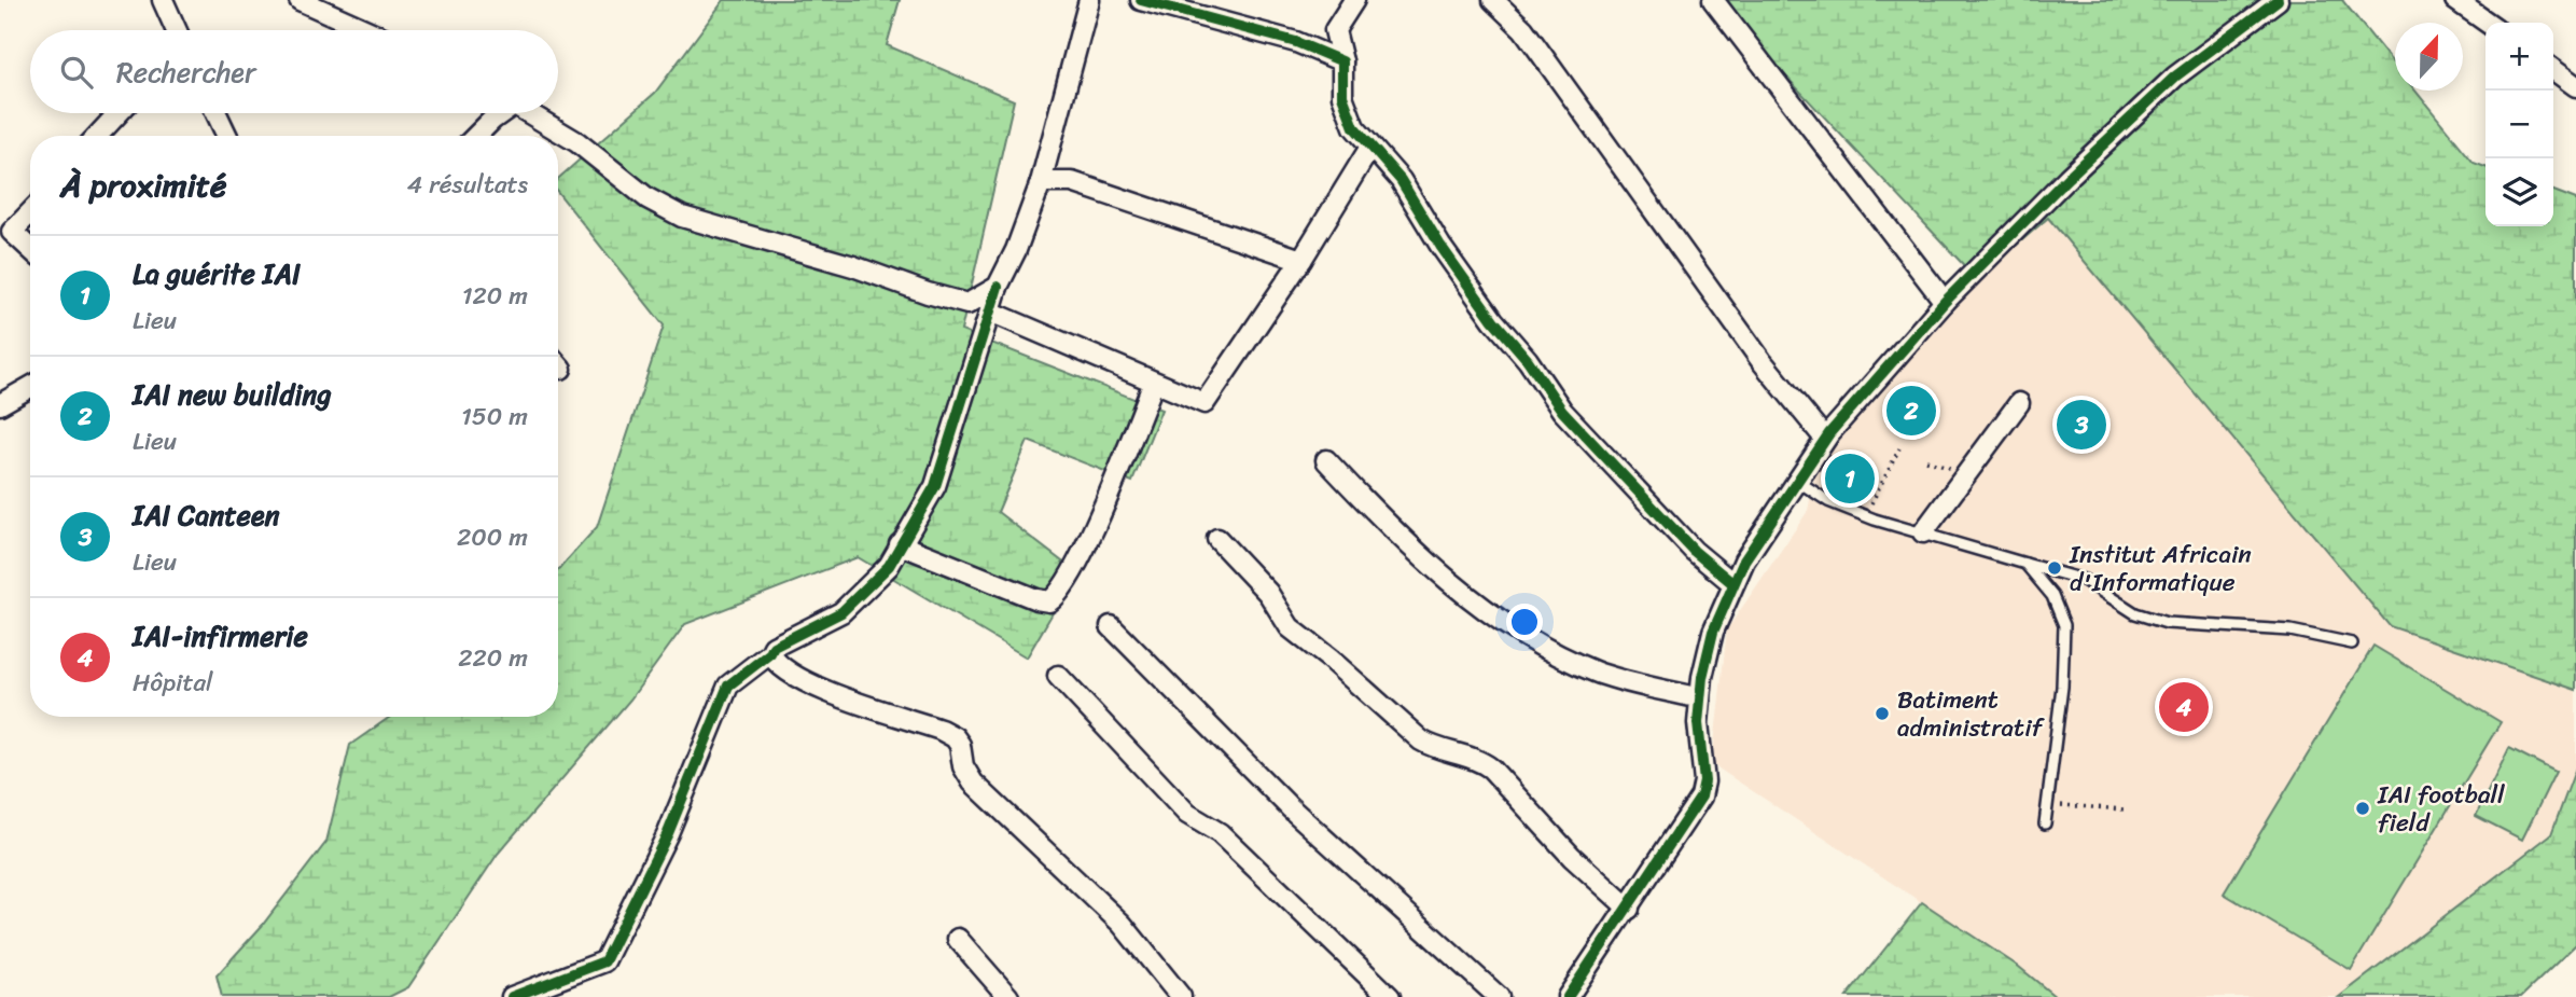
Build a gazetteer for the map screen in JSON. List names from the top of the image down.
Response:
{
  "places": ["Institut Africain d'Informatique", "Batiment administratif", "IAI football field"],
  "north": "top",
  "page": {
    "map_buttons": ["+", "−"],
    "search": "Rechercher",
    "heading": ["À proximité", "4 résultats"],
    "list": [
      {
        "mark": "1",
        "name": "La guérite IAI",
        "note": "Lieu",
        "value": "120 m"
      },
      {
        "mark": "2",
        "name": "IAI new building",
        "note": "Lieu",
        "value": "150 m"
      },
      {
        "mark": "3",
        "name": "IAI Canteen",
        "note": "Lieu",
        "value": "200 m"
      },
      {
        "mark": "4",
        "name": "IAI-infirmerie",
        "note": "Hôpital",
        "value": "220 m"
      }
    ],
    "pins": [
      "2",
      "3",
      "1",
      "4"
    ]
  }
}
